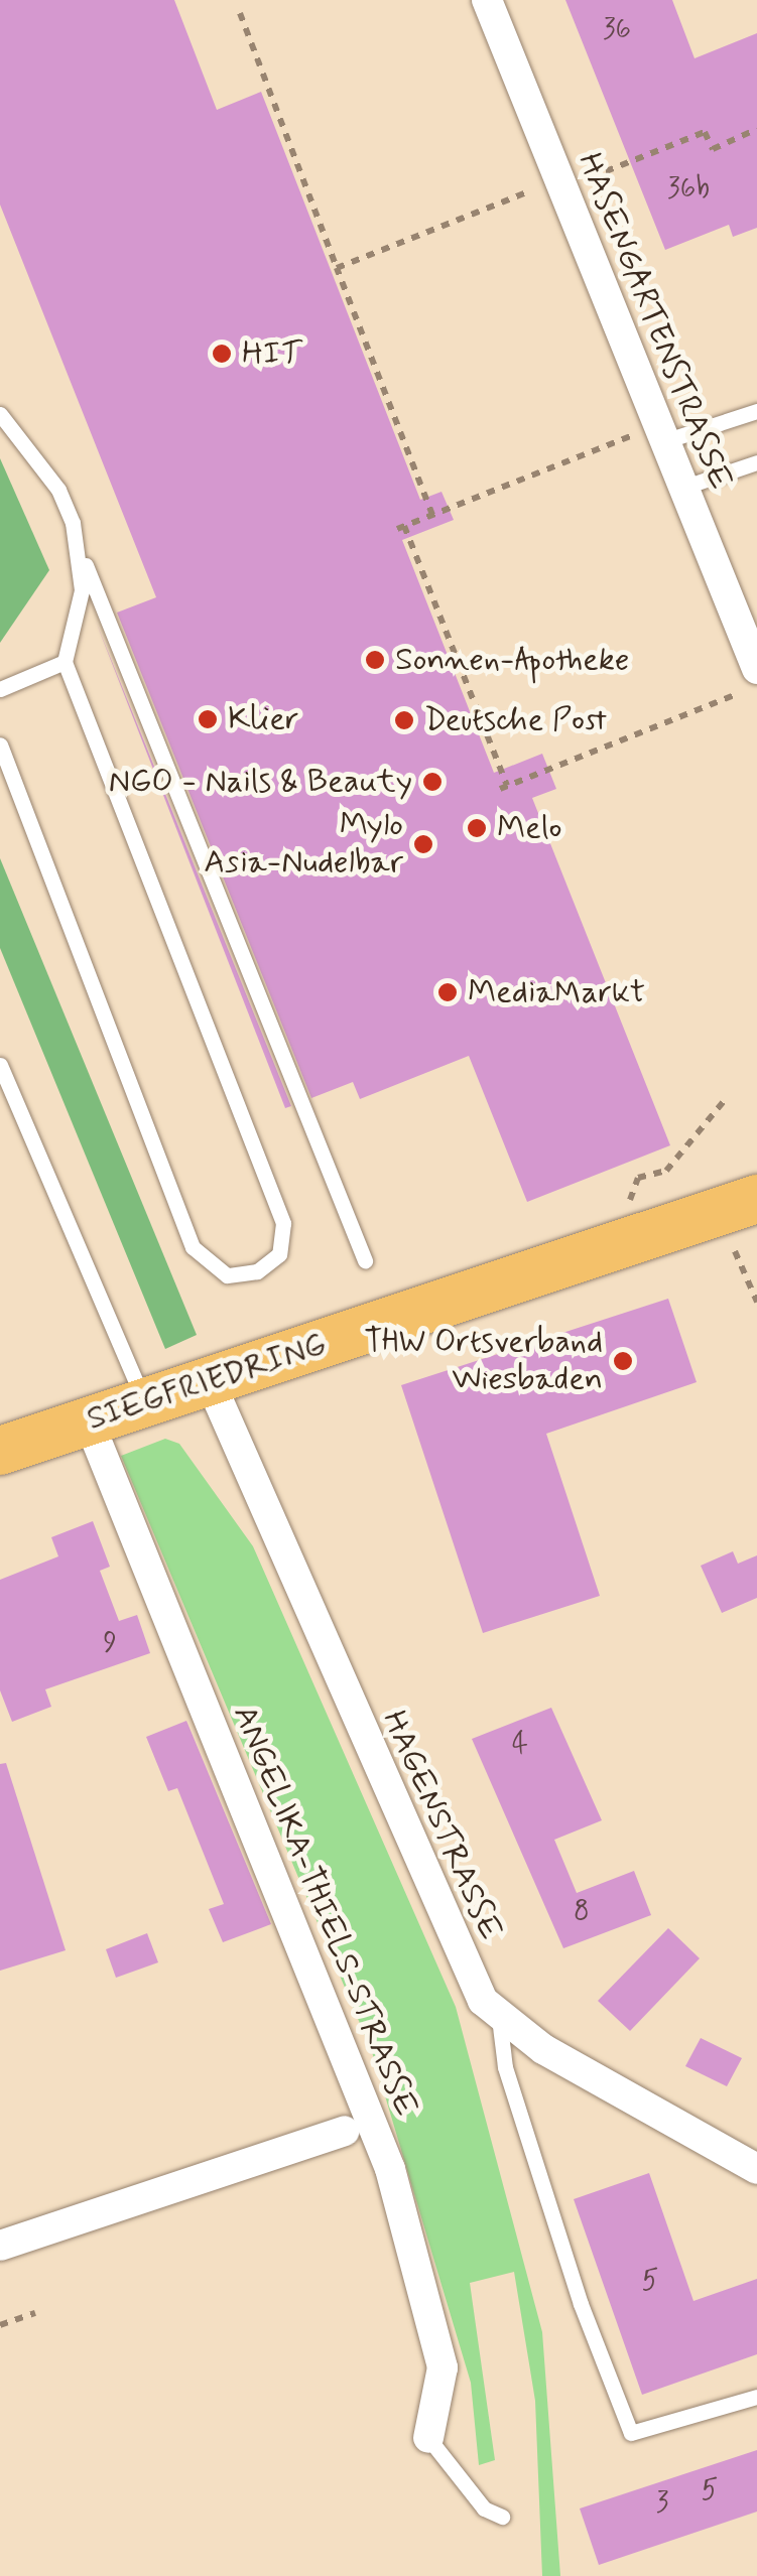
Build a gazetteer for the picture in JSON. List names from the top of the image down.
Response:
{
  "streets": {
    "main road": ["SIEGFRIEDRING"],
    "street": ["HASENGARTENSTRASSE", "HAGENSTRASSE", "ANGELIKA-THIELS-STRASSE"]
  },
  "crossings": [
    ["SIEGFRIEDRING", "HAGENSTRASSE"],
    ["SIEGFRIEDRING", "ANGELIKA-THIELS-STRASSE"]
  ],
  "places": [
    "HIT",
    "Sonnen-Apotheke",
    "Klier",
    "Deutsche Post",
    "NGO - Nails & Beauty",
    "Melo",
    "Mylo Asia-Nudelbar",
    "MediaMarkt",
    "THW Ortsverband Wiesbaden"
  ],
  "house_numbers": [
    "36",
    "36b",
    "9",
    "4",
    "8",
    "5",
    "5",
    "3"
  ]
}
